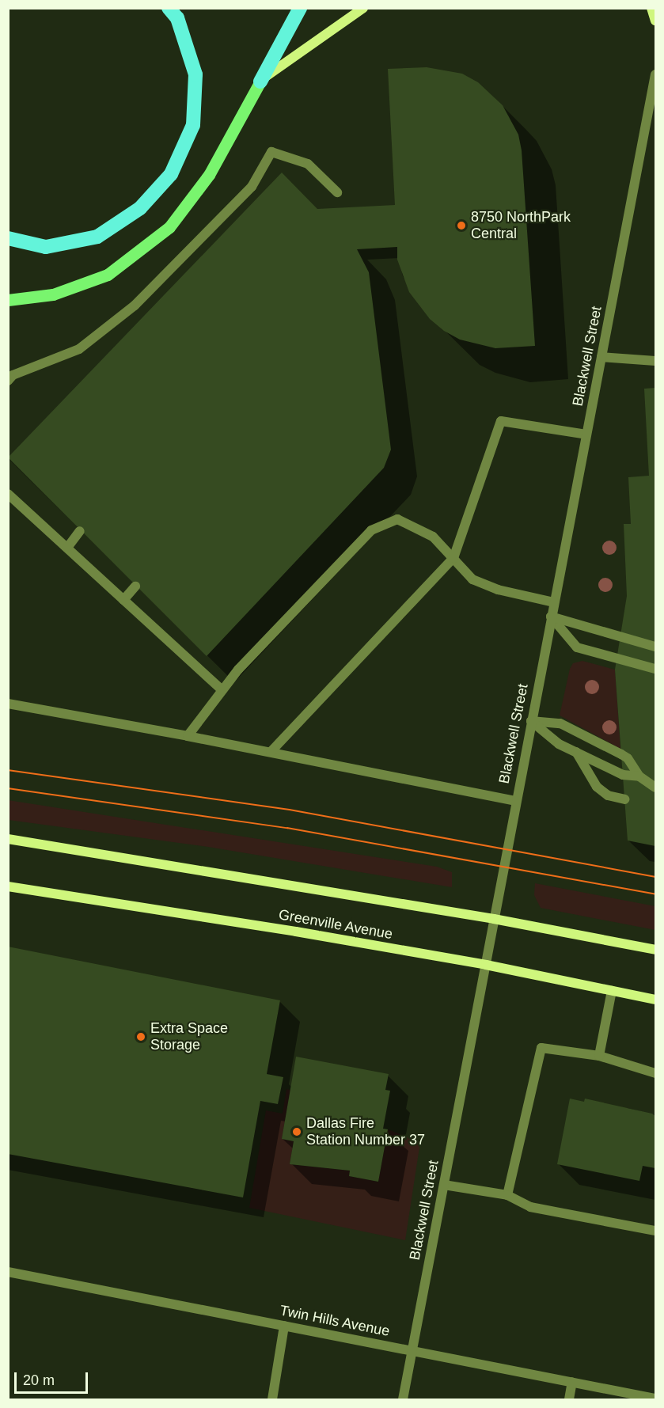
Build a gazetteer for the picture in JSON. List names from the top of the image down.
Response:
{
  "streets": {
    "main road": ["Greenville Avenue"],
    "street": ["Blackwell Street", "Twin Hills Avenue"]
  },
  "crossings": [
    ["Blackwell Street", "Greenville Avenue"],
    ["Blackwell Street", "Twin Hills Avenue"]
  ],
  "places": ["8750 NorthPark Central", "Extra Space Storage", "Dallas Fire Station Number 37"],
  "scale_bar": "20 m"
}
